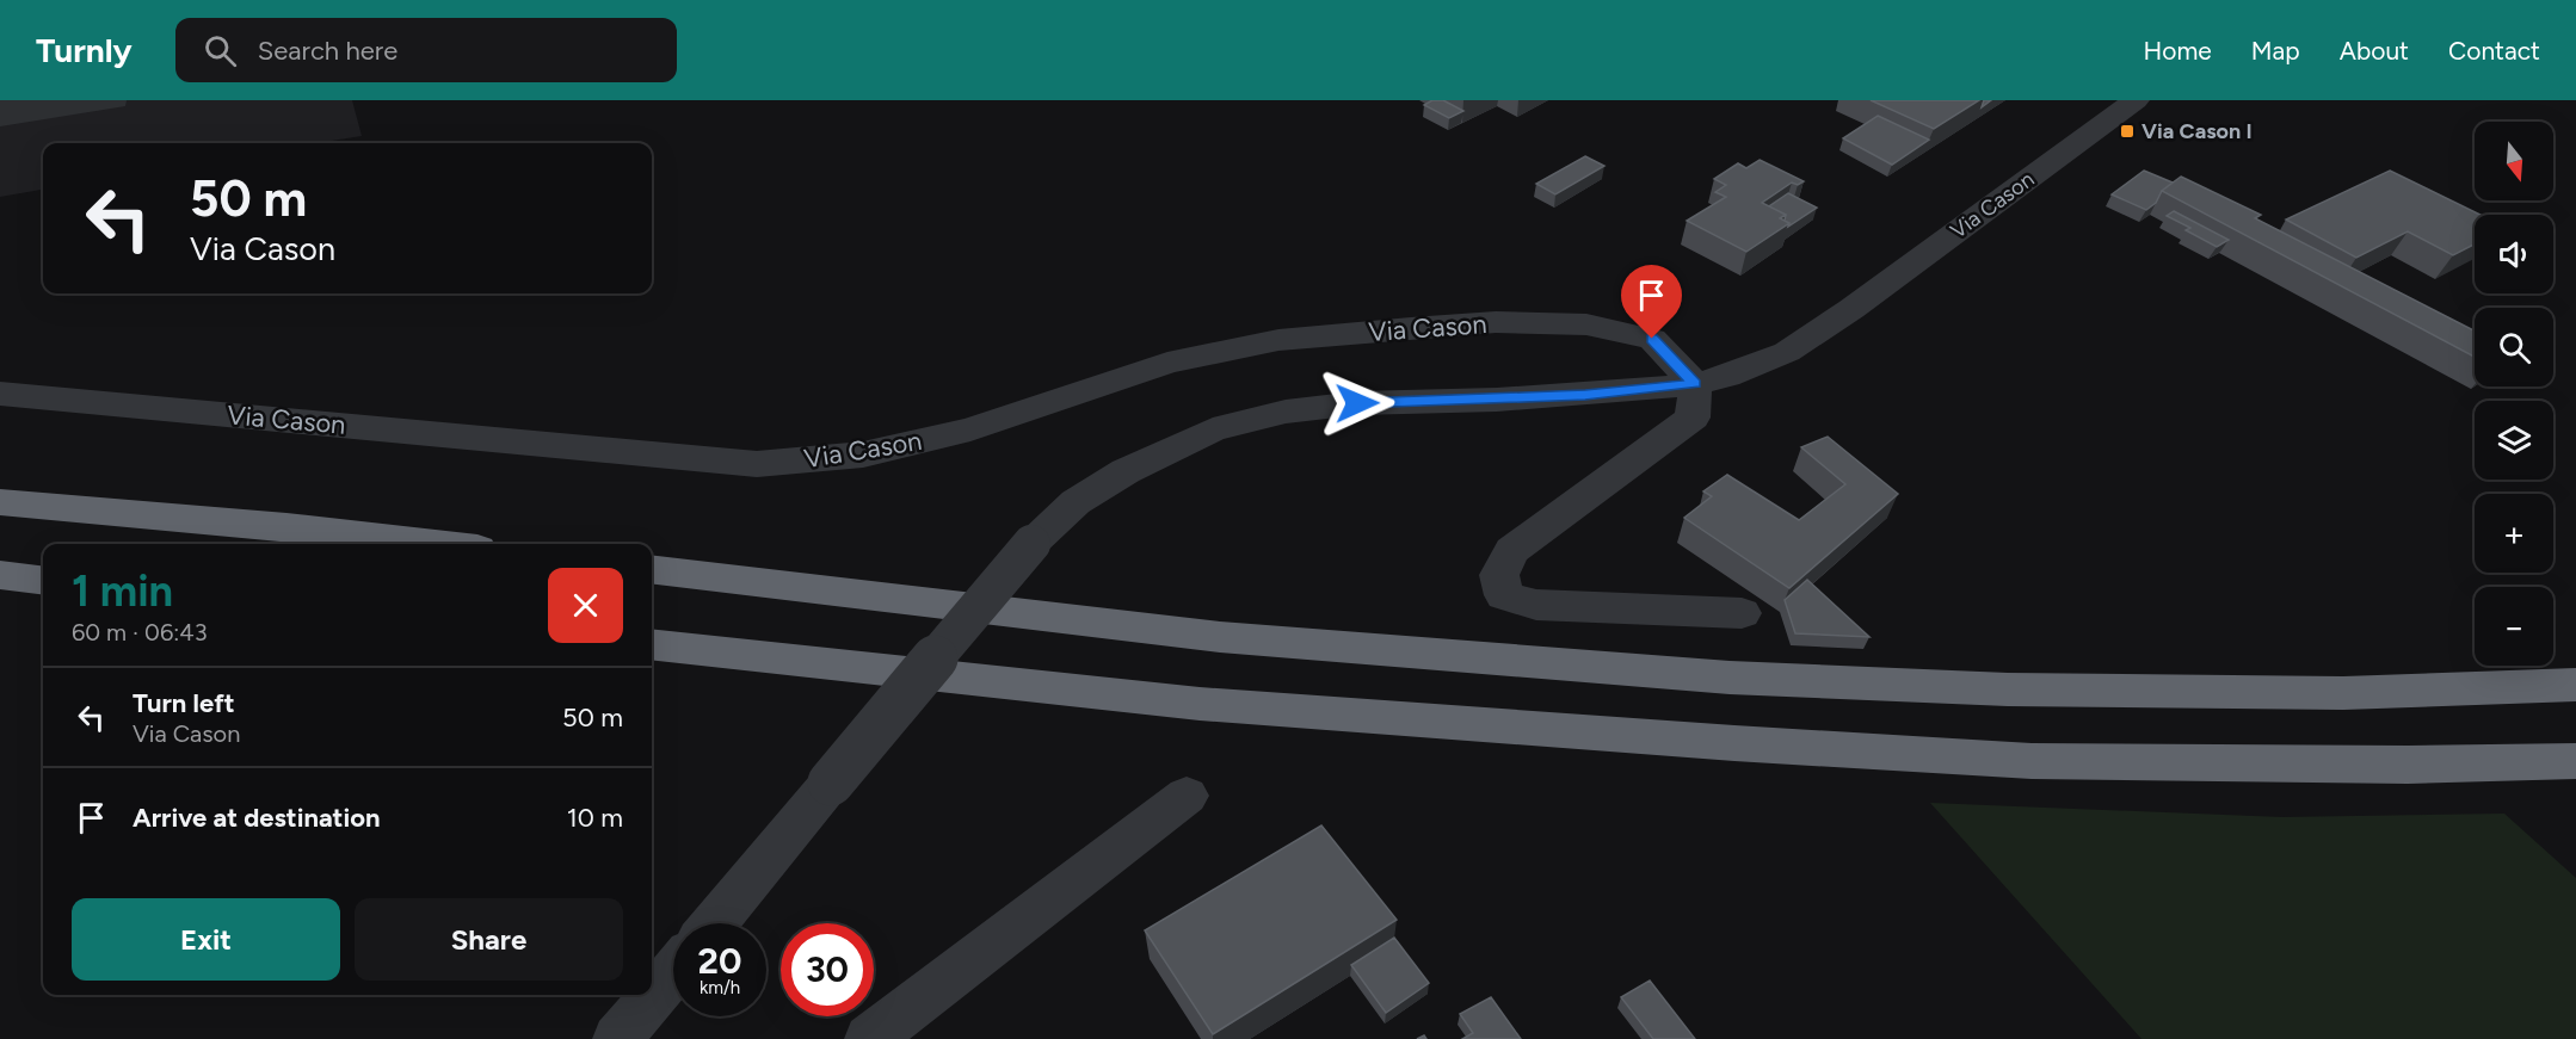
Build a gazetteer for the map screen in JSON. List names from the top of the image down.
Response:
{
  "streets": {
    "street": ["Via Cason"]
  },
  "places": {
    "transit": ["Via Cason I"]
  },
  "north": "bottom",
  "page": {
    "header": "Turnly",
    "search": "Search here",
    "nav": [
      "Home",
      "Map",
      "About",
      "Contact"
    ],
    "map_buttons": ["+", "−"],
    "turn": ["50 m", "Via Cason"],
    "heading": ["1 min", "60 m · 06:43"],
    "list": [
      {
        "name": "Turn left",
        "note": "Via Cason",
        "value": "50 m"
      },
      {
        "name": "Arrive at destination",
        "value": "10 m"
      }
    ],
    "buttons": ["Exit", "Share"],
    "speed": "20 km/h",
    "limit": "30"
  }
}
